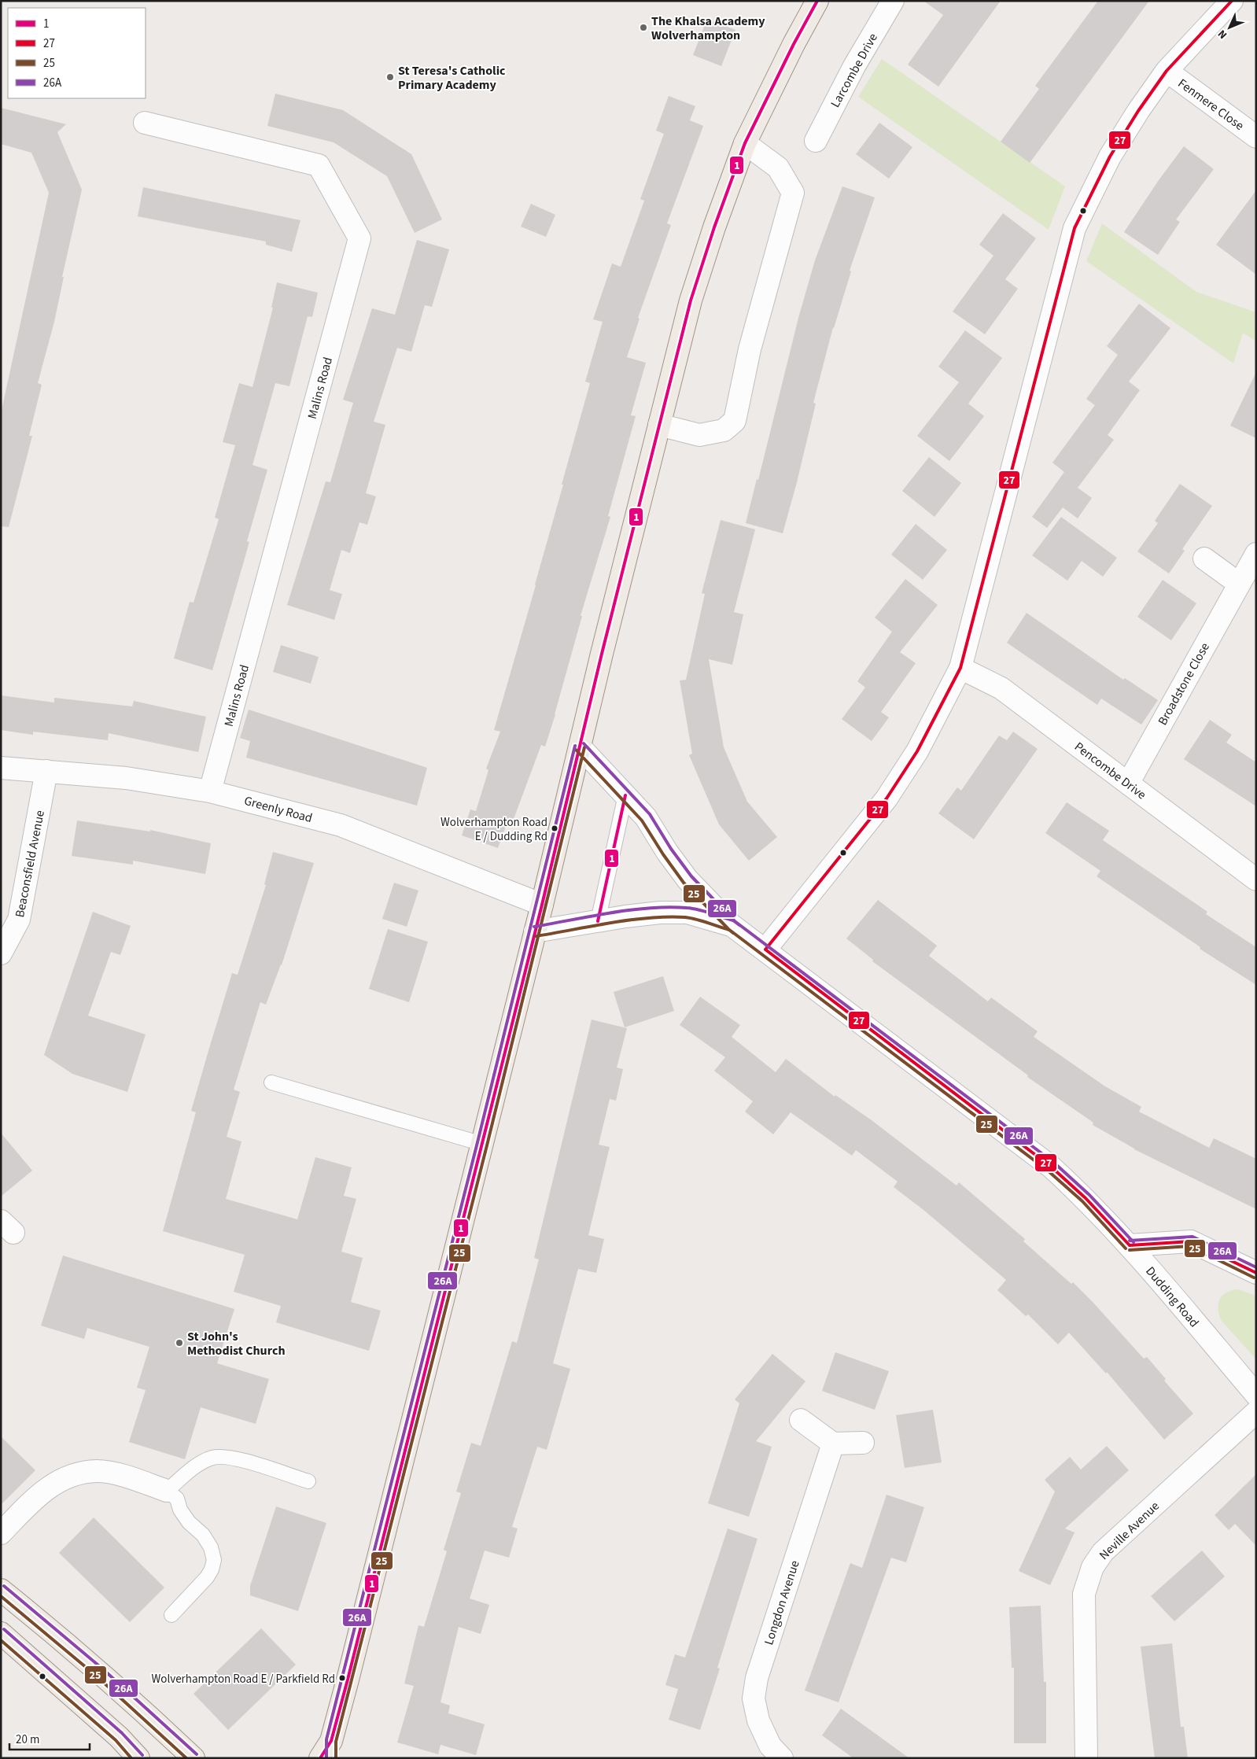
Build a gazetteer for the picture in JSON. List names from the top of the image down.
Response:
{
  "streets": {
    "street": [
      "Larcombe Drive",
      "Fenmere Close",
      "Malins Road",
      "Broadstone Close",
      "Pencombe Drive",
      "Greenly Road",
      "Beaconsfield Avenue",
      "Dudding Road",
      "Neville Avenue",
      "Longdon Avenue"
    ]
  },
  "crossings": [
    ["Malins Road", "Greenly Road"],
    ["Broadstone Close", "Pencombe Drive"],
    ["Greenly Road", "Beaconsfield Avenue"]
  ],
  "places": [
    "The Khalsa Academy Wolverhampton",
    "St Teresa's Catholic Primary Academy",
    "Wolverhampton Road E / Dudding Rd",
    "St John's Methodist Church",
    "Wolverhampton Road E / Parkfield Rd"
  ],
  "lines": [
    "transit line 1",
    "transit line 27",
    "transit line 26A",
    "transit line 25"
  ],
  "legend": [
    "1",
    "27",
    "25",
    "26A"
  ],
  "scale_bar": "20 m",
  "north": "bottom left"
}
